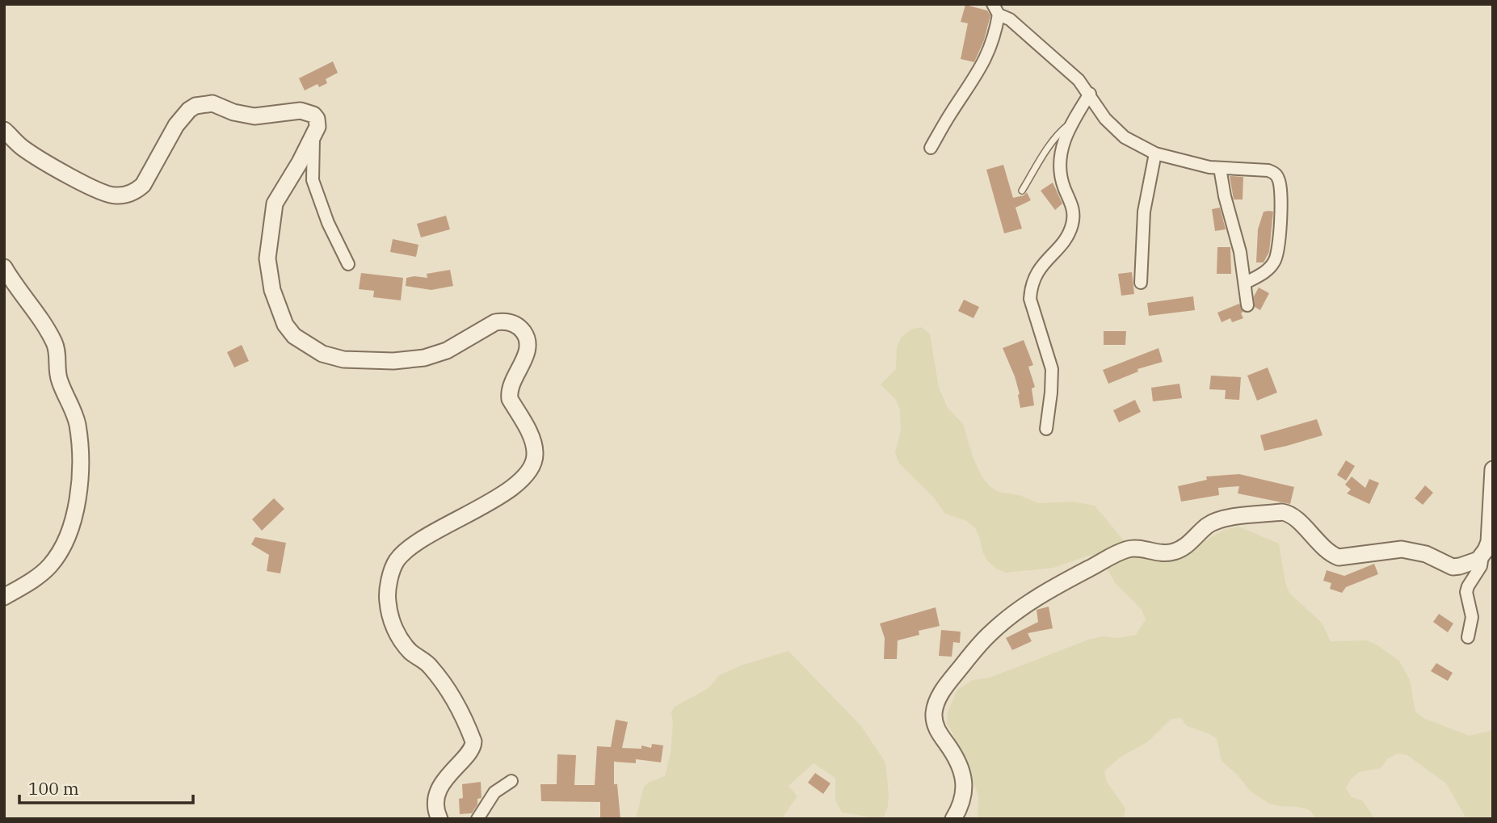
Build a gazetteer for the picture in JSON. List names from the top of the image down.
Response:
{
  "scale_bar": "100 m"
}
